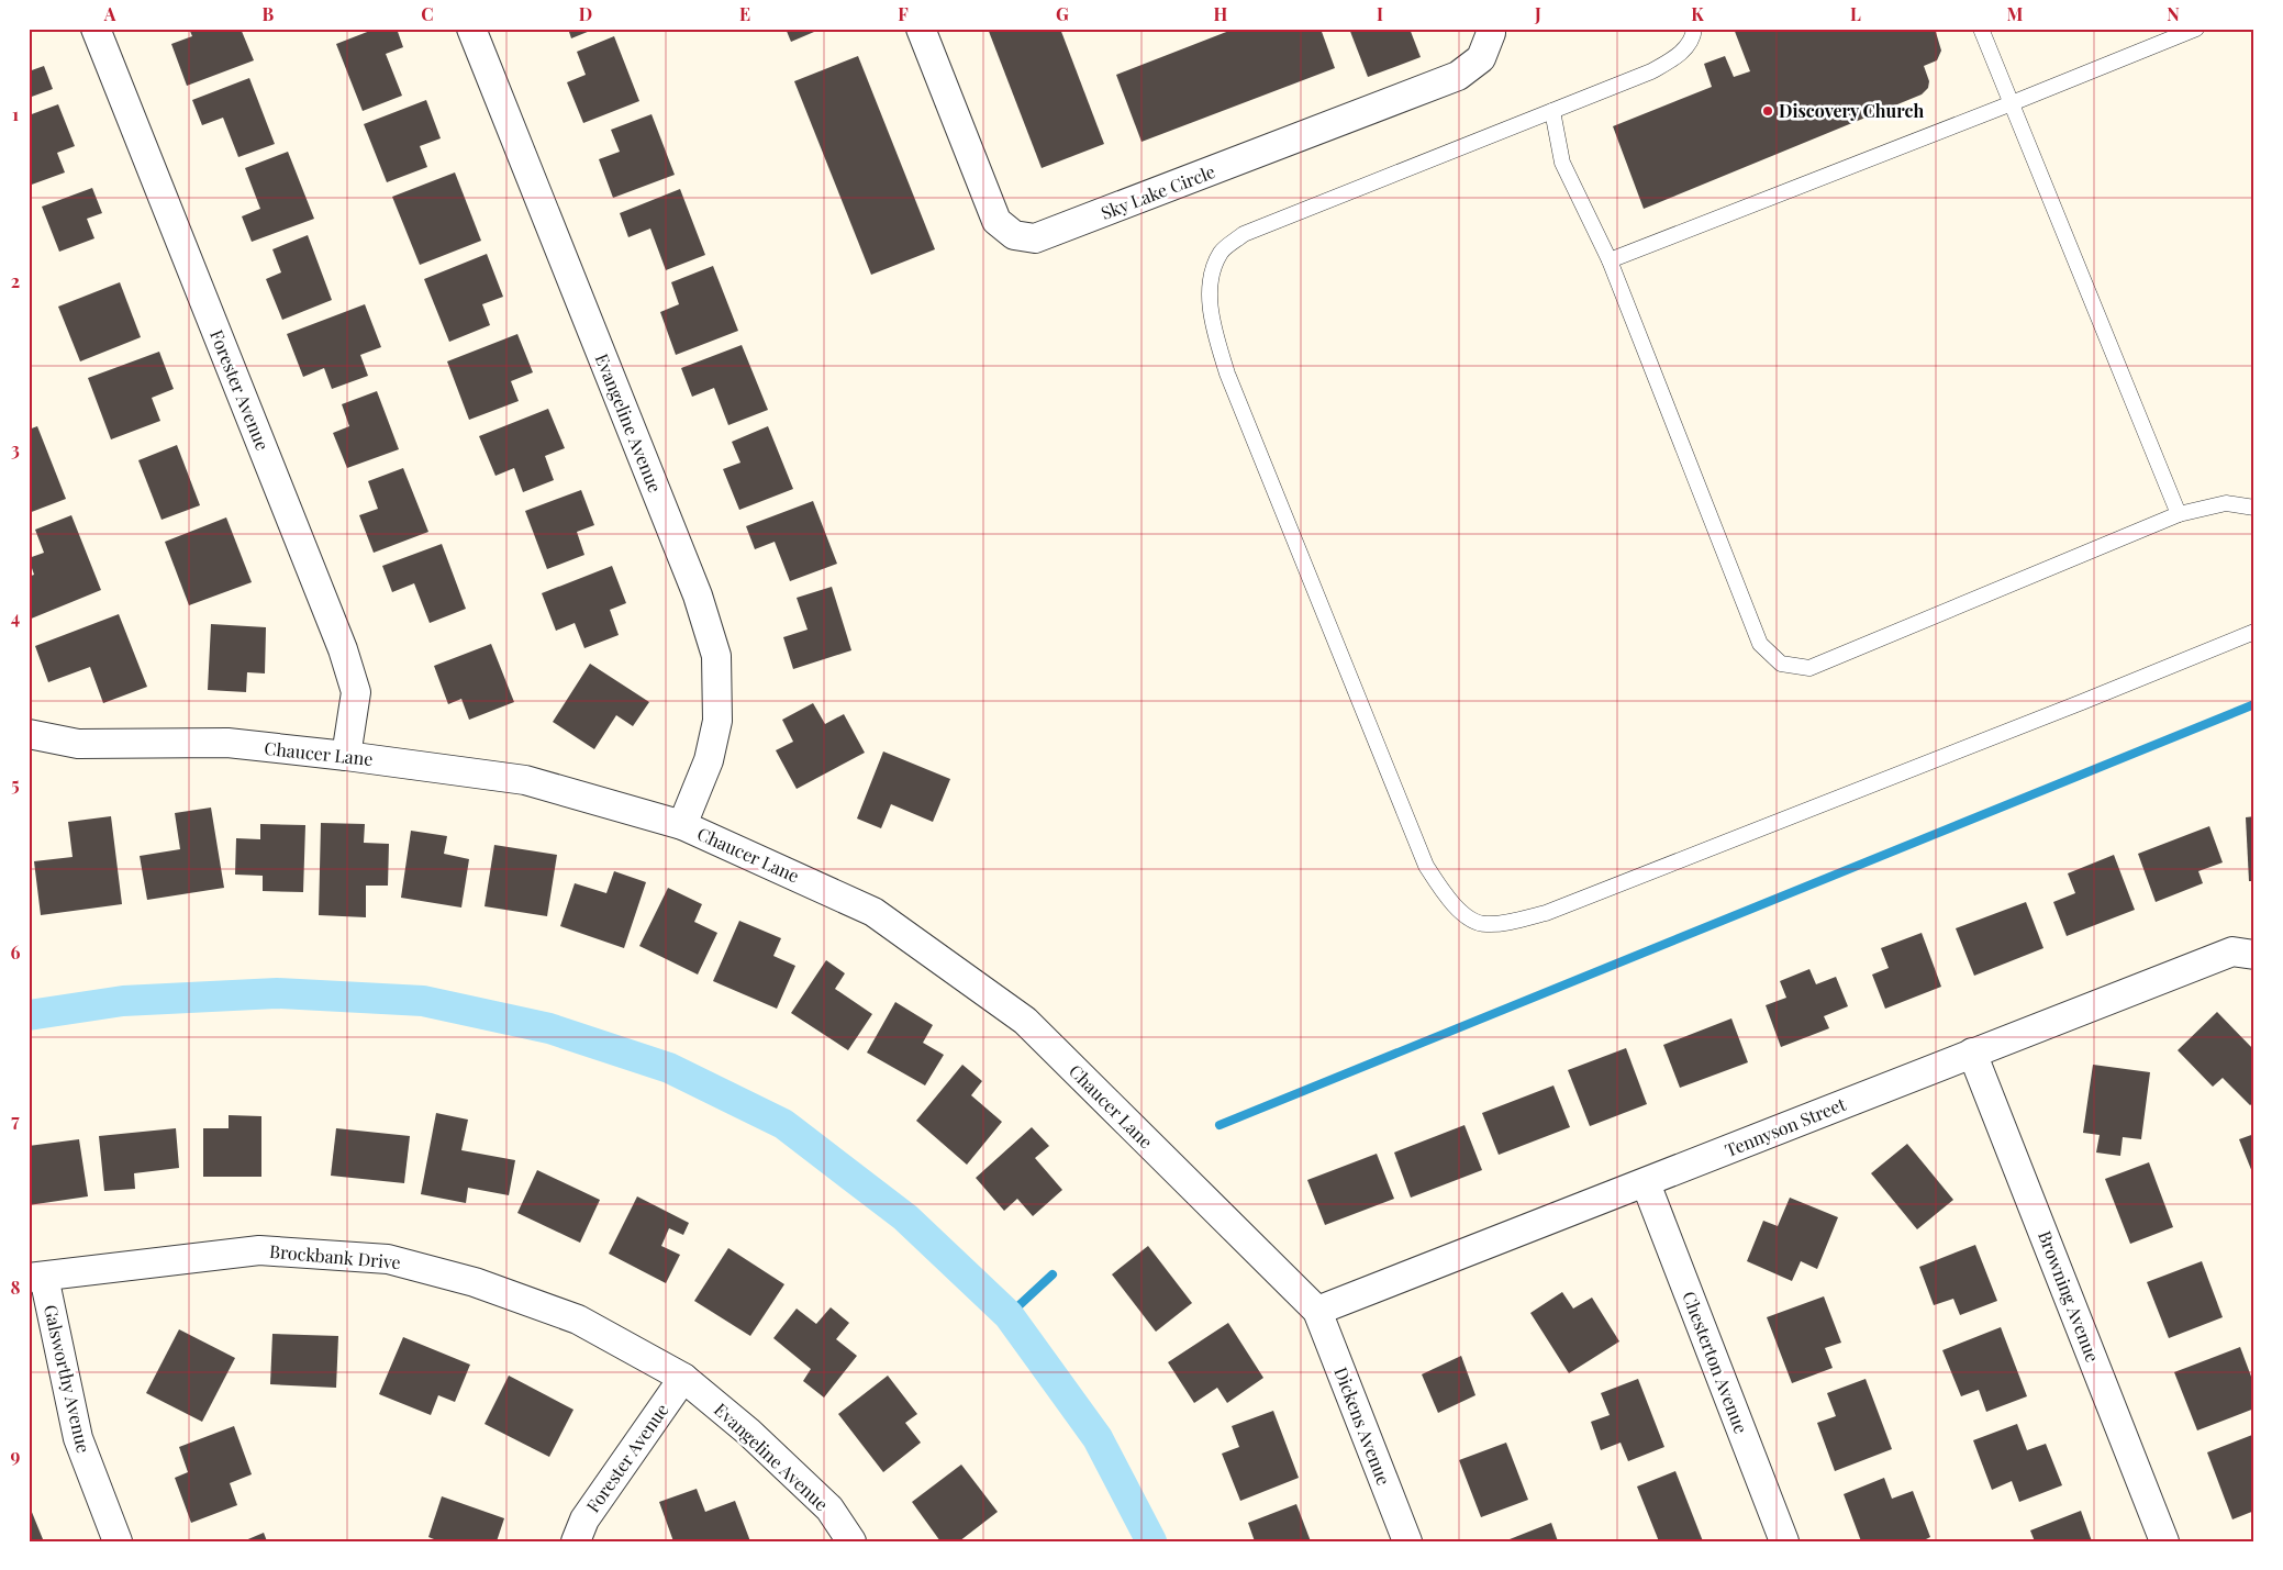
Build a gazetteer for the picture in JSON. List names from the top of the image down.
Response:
{
  "streets": {
    "street": [
      "Sky Lake Circle",
      "Forester Avenue",
      "Evangeline Avenue",
      "Chaucer Lane",
      "Tennyson Street",
      "Brockbank Drive",
      "Browning Avenue",
      "Chesterton Avenue",
      "Galsworthy Avenue",
      "Dickens Avenue"
    ]
  },
  "crossings": [
    ["Forester Avenue", "Evangeline Avenue"],
    ["Forester Avenue", "Chaucer Lane"],
    ["Forester Avenue", "Brockbank Drive"],
    ["Evangeline Avenue", "Chaucer Lane"],
    ["Evangeline Avenue", "Brockbank Drive"],
    ["Chaucer Lane", "Tennyson Street"],
    ["Chaucer Lane", "Dickens Avenue"],
    ["Tennyson Street", "Browning Avenue"],
    ["Tennyson Street", "Chesterton Avenue"],
    ["Tennyson Street", "Dickens Avenue"],
    ["Brockbank Drive", "Galsworthy Avenue"]
  ],
  "places": ["Discovery Church"],
  "grid": {
    "columns": [
      "A",
      "B",
      "C",
      "D",
      "E",
      "F",
      "G",
      "H",
      "I",
      "J",
      "K",
      "L",
      "M",
      "N"
    ],
    "rows": [
      "1",
      "2",
      "3",
      "4",
      "5",
      "6",
      "7",
      "8",
      "9"
    ]
  }
}
